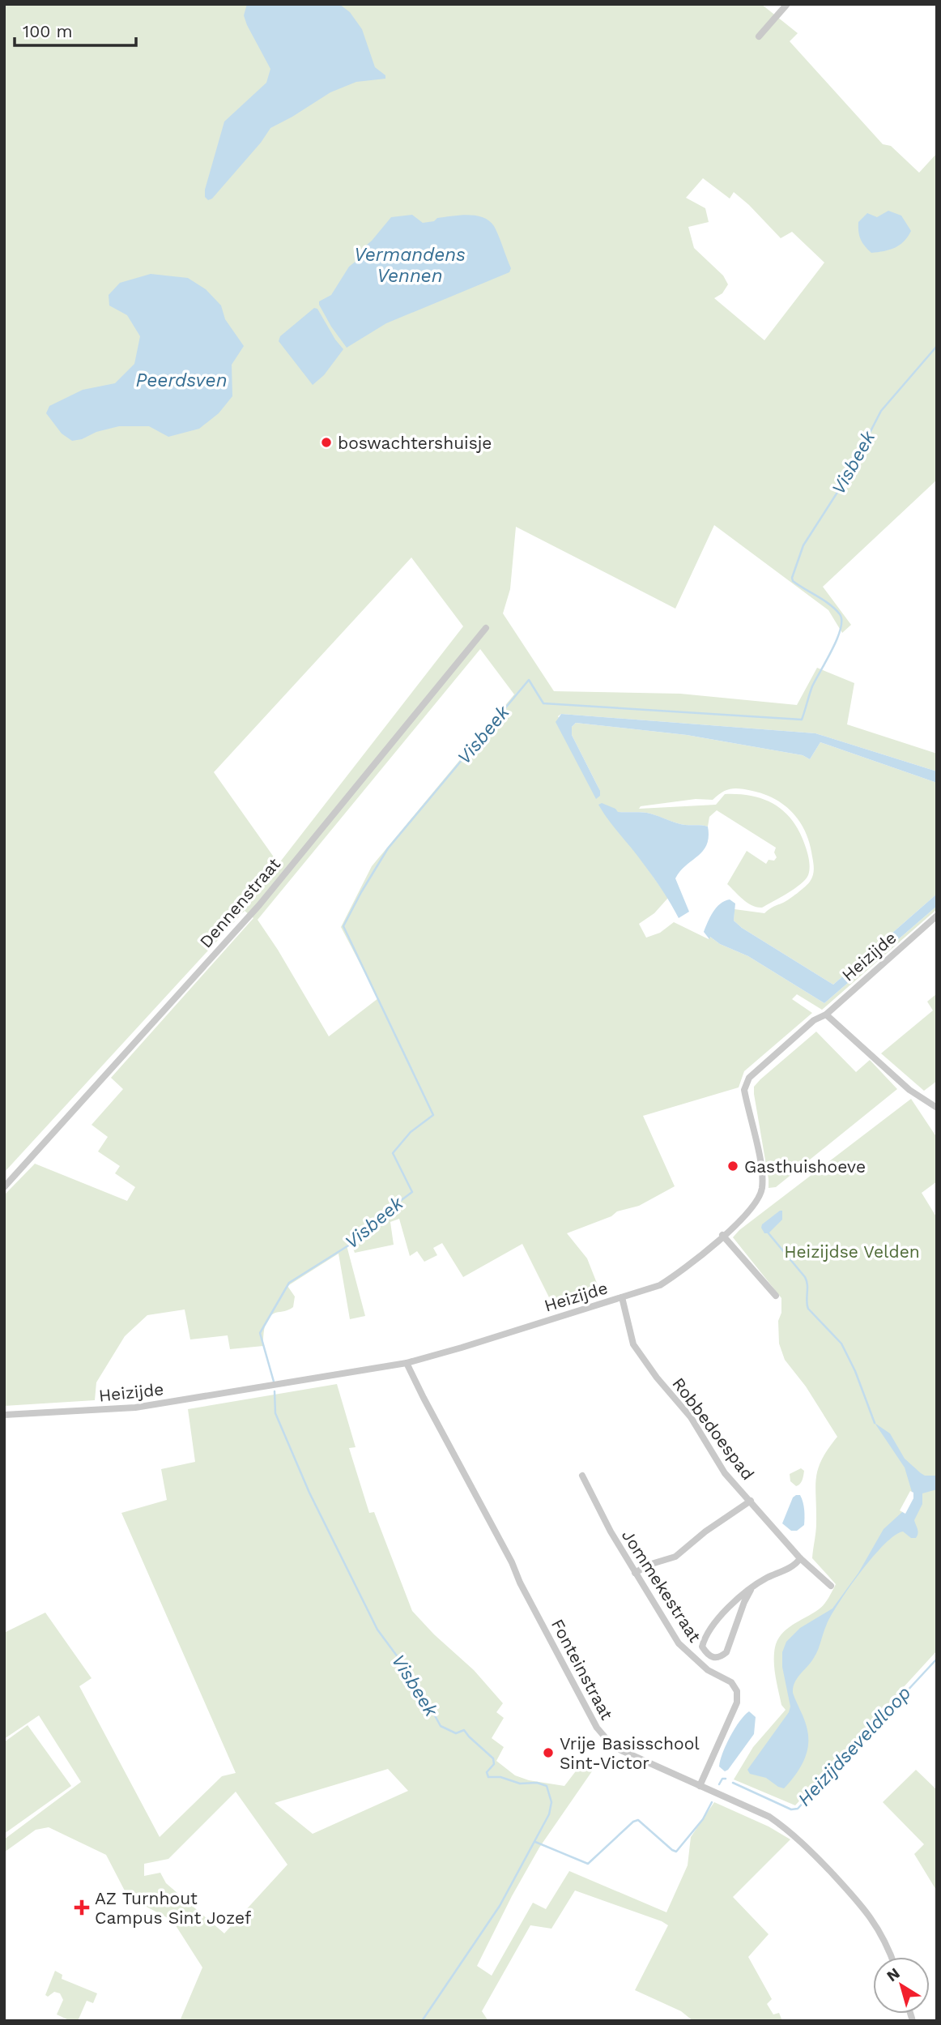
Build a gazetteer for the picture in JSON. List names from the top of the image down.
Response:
{
  "streets": {
    "street": [
      "Dennenstraat",
      "Heizijde",
      "Robbedoespad",
      "Jommekestraat",
      "Fonteinstraat"
    ]
  },
  "crossings": [
    ["Heizijde", "Robbedoespad"],
    ["Heizijde", "Fonteinstraat"],
    ["Jommekestraat", "Fonteinstraat"]
  ],
  "water": [
    "Vermandens Vennen",
    "Peerdsven",
    "Visbeek",
    "Heizijdseveldloop"
  ],
  "parks": ["Heizijdse Velden"],
  "places": {
    "other": ["boswachtershuisje", "Gasthuishoeve", "Vrije Basisschool Sint-Victor"],
    "health": ["AZ Turnhout Campus Sint Jozef"]
  },
  "scale_bar": "100 m",
  "north": "top left"
}
